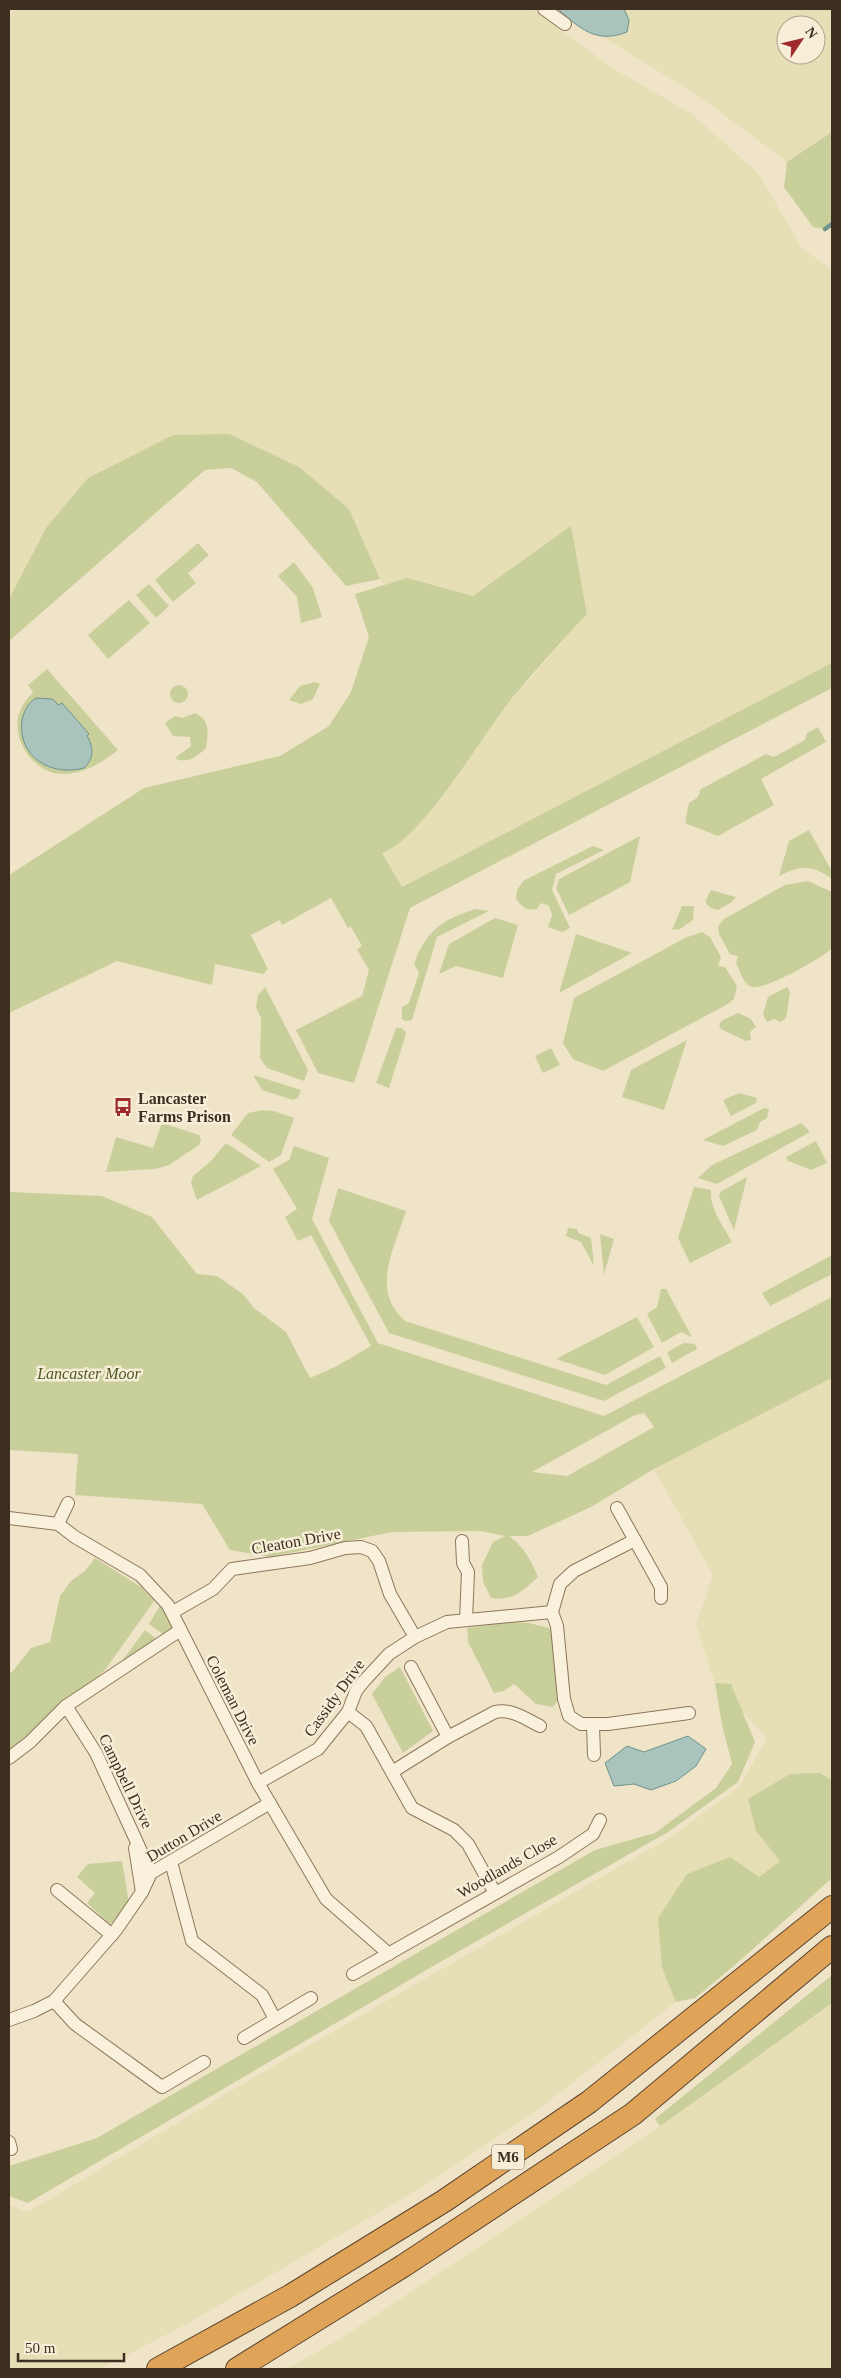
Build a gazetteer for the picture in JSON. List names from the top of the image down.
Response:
{
  "streets": {
    "highway": ["M6"],
    "street": [
      "Cleaton Drive",
      "Cassidy Drive",
      "Coleman Drive",
      "Campbell Drive",
      "Dutton Drive",
      "Woodlands Close"
    ]
  },
  "crossings": [
    ["Cleaton Drive", "Cassidy Drive"],
    ["Cleaton Drive", "Coleman Drive"],
    ["Cassidy Drive", "Coleman Drive"],
    ["Coleman Drive", "Dutton Drive"],
    ["Coleman Drive", "Woodlands Close"],
    ["Campbell Drive", "Dutton Drive"]
  ],
  "parks": ["Lancaster Moor"],
  "places": {
    "bus stop": ["Lancaster Farms Prison"]
  },
  "scale_bar": "50 m",
  "north": "top right"
}
